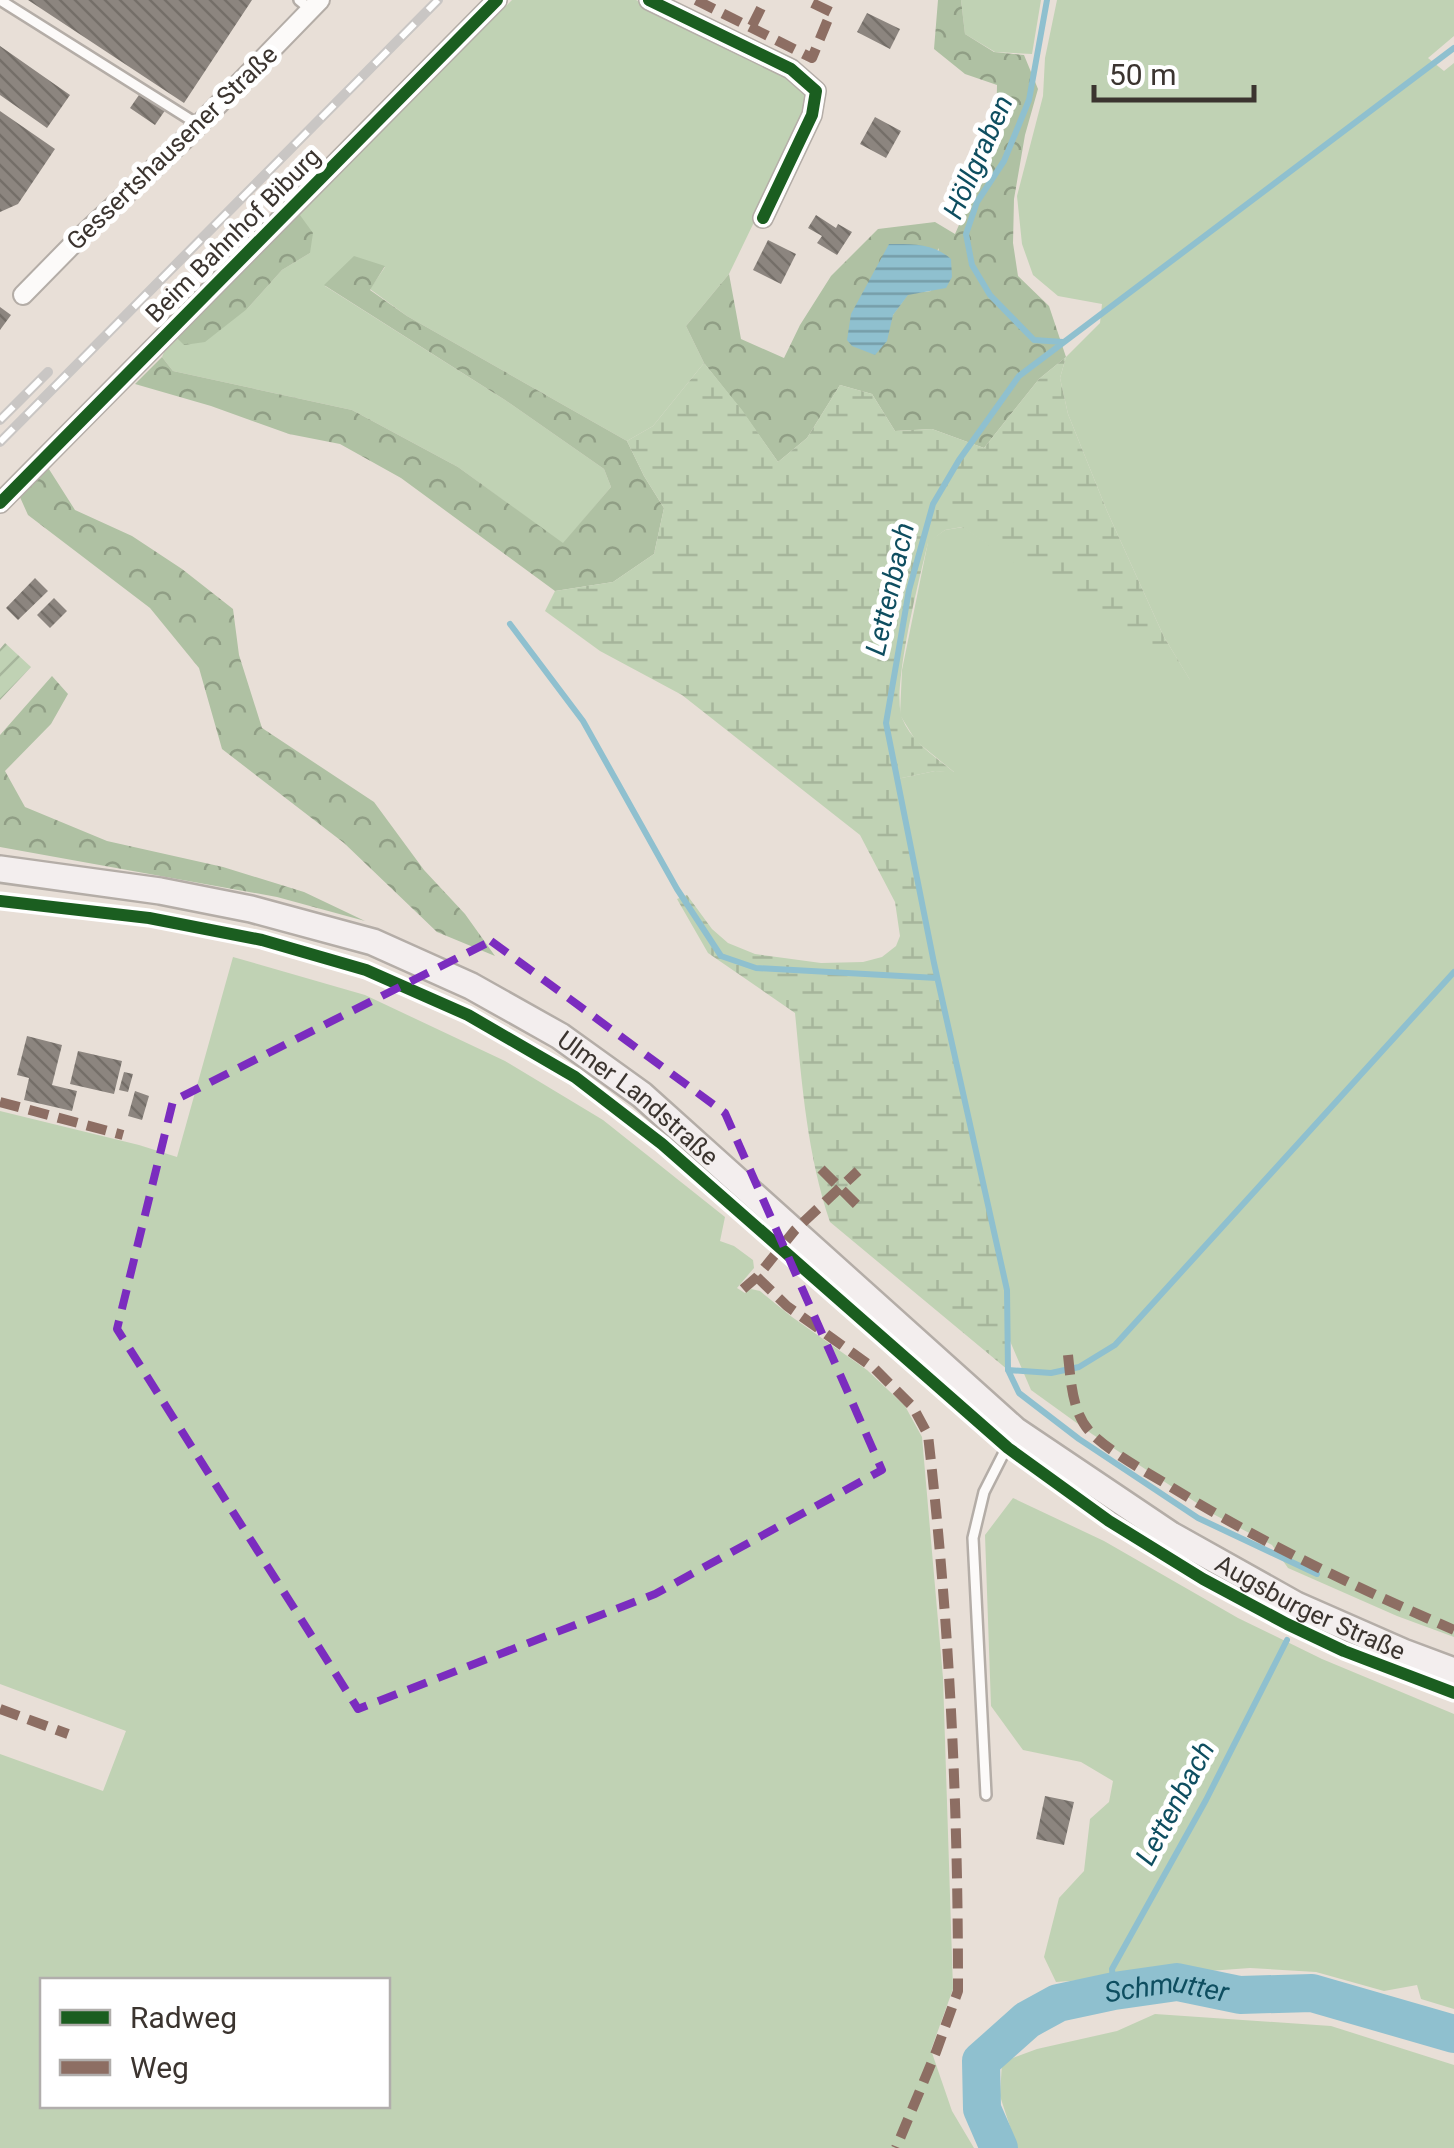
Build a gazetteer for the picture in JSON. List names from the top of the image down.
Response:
{
  "streets": {
    "main road": ["Ulmer Landstraße", "Augsburger Straße"],
    "street": ["Gessertshausener Straße", "Beim Bahnhof Biburg"]
  },
  "crossings": [
    ["Ulmer Landstraße", "Augsburger Straße"]
  ],
  "water": ["Höllgraben", "Lettenbach", "Schmutter"],
  "legend": ["Radweg", "Weg"],
  "scale_bar": "50 m"
}
